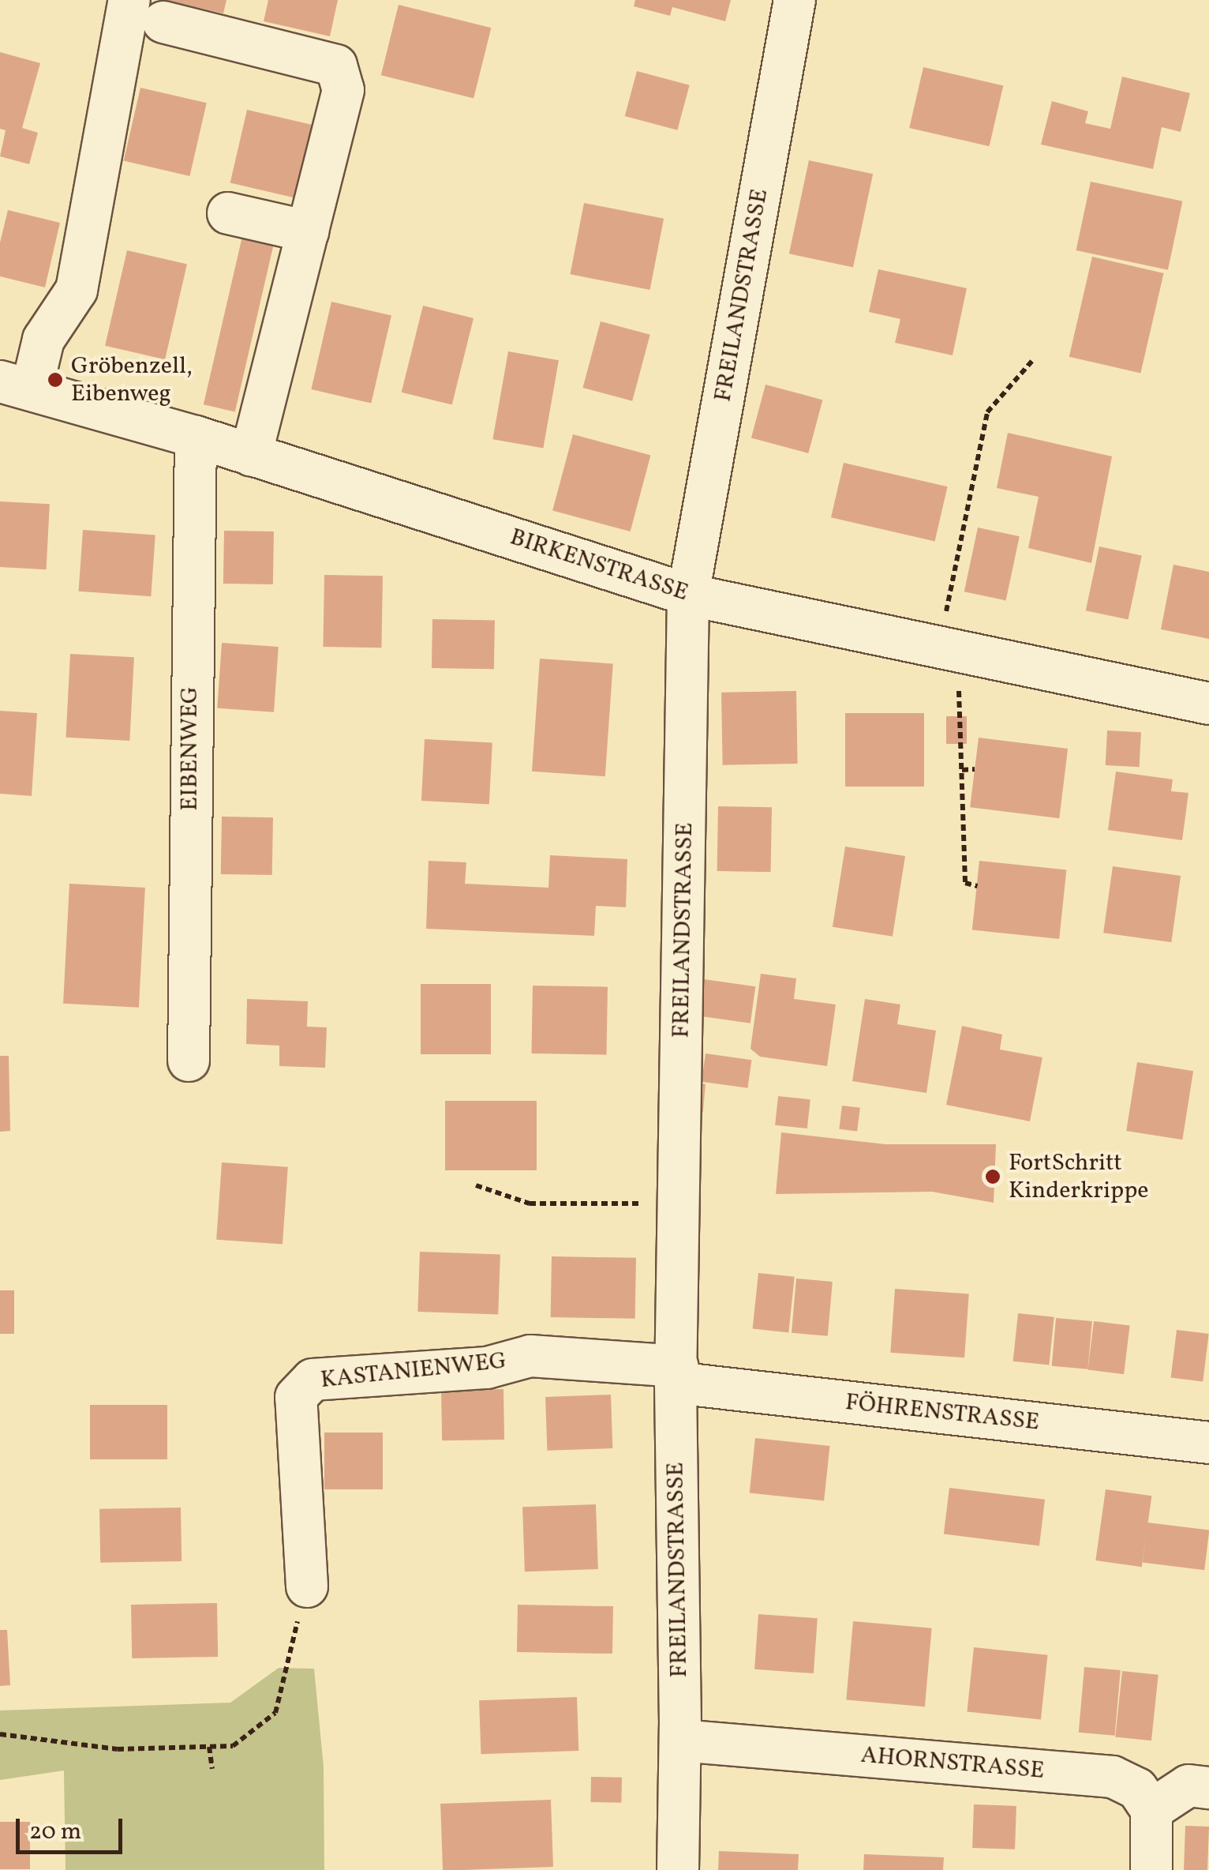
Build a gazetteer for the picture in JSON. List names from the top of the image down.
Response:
{
  "streets": {
    "street": [
      "FREILANDSTRASSE",
      "BIRKENSTRASSE",
      "EIBENWEG",
      "KASTANIENWEG",
      "FÖHRENSTRASSE",
      "AHORNSTRASSE"
    ]
  },
  "crossings": [
    ["FREILANDSTRASSE", "BIRKENSTRASSE"],
    ["FREILANDSTRASSE", "KASTANIENWEG"],
    ["FREILANDSTRASSE", "FÖHRENSTRASSE"],
    ["FREILANDSTRASSE", "AHORNSTRASSE"],
    ["BIRKENSTRASSE", "EIBENWEG"],
    ["KASTANIENWEG", "FÖHRENSTRASSE"]
  ],
  "places": ["Gröbenzell, Eibenweg", "FortSchritt Kinderkrippe"],
  "scale_bar": "20 m"
}
